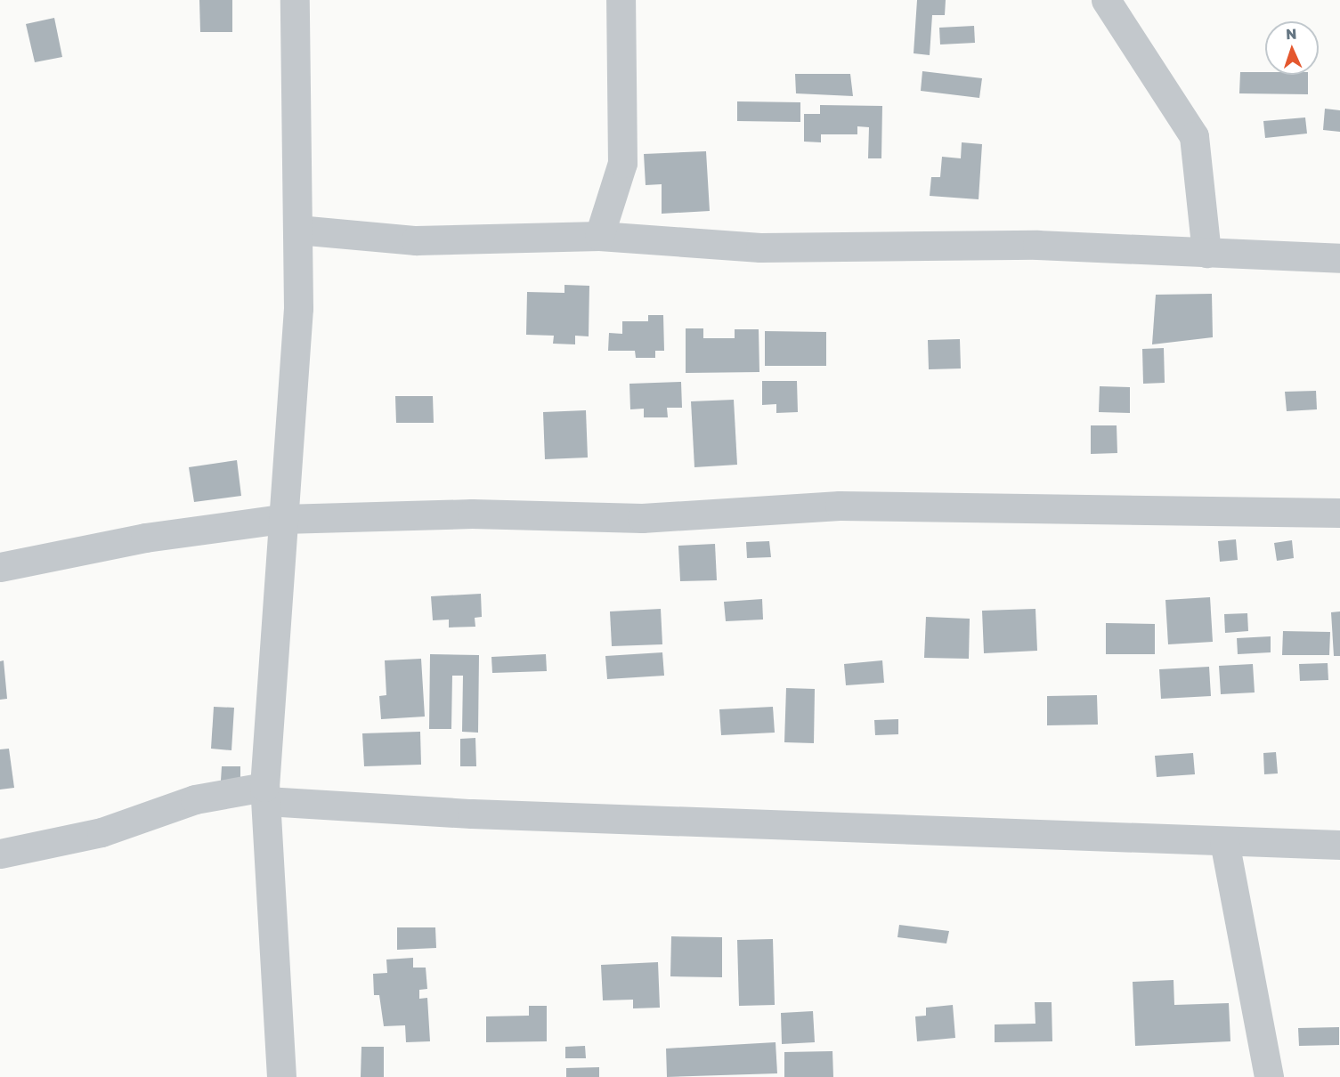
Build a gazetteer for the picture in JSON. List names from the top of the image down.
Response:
{
  "north": "top"
}
